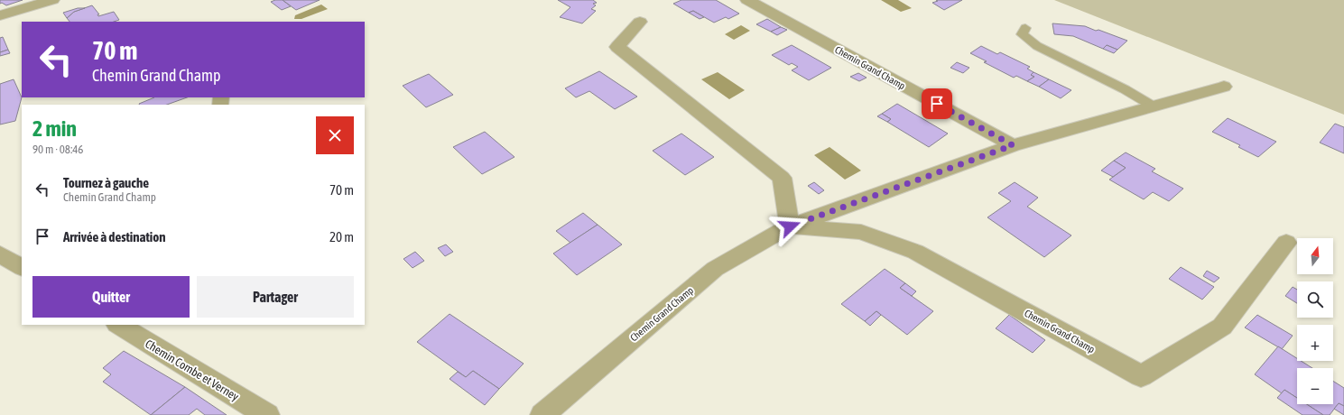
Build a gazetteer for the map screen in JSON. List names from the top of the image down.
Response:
{
  "streets": {
    "street": ["Chemin Grand Champ", "Chemin Combe et Verney"]
  },
  "north": "top",
  "page": {
    "turn": ["70 m", "Chemin Grand Champ"],
    "heading": ["2 min", "90 m · 08:46"],
    "list": [
      {
        "name": "Tournez à gauche",
        "note": "Chemin Grand Champ",
        "value": "70 m"
      },
      {
        "name": "Arrivée à destination",
        "value": "20 m"
      }
    ],
    "map_buttons": ["+", "−"],
    "buttons": ["Quitter", "Partager"]
  }
}
